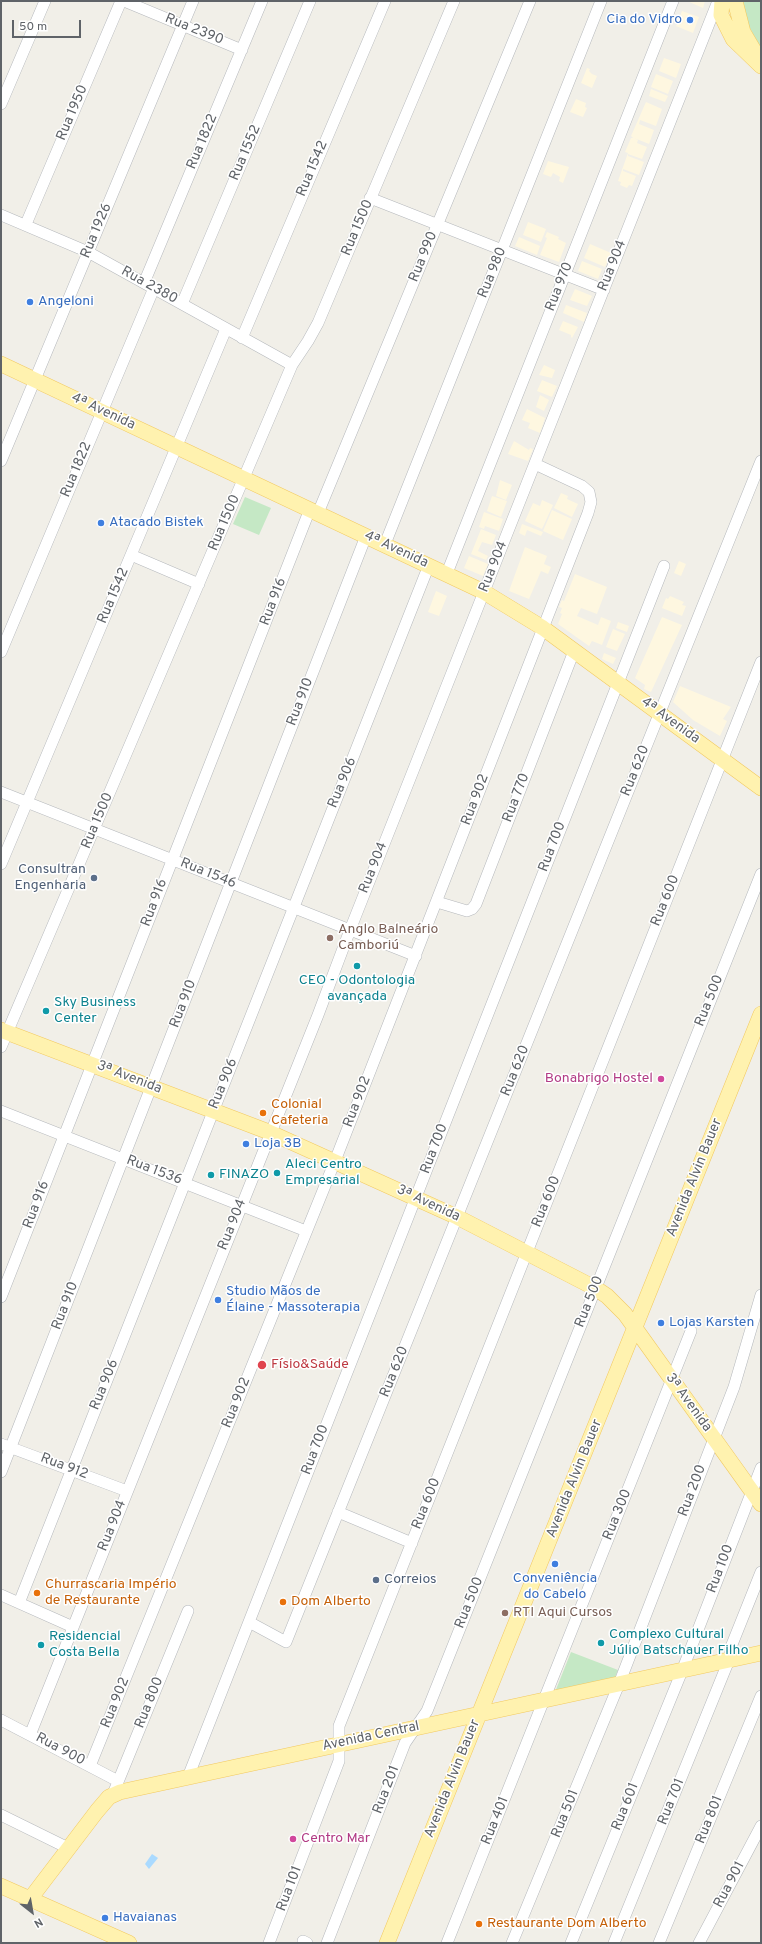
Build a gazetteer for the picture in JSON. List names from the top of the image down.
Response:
{
  "streets": {
    "main road": [
      "4ª Avenida",
      "3ª Avenida",
      "Avenida Alvin Bauer",
      "Avenida Central"
    ],
    "street": [
      "Rua 2390",
      "Rua 1950",
      "Rua 1822",
      "Rua 1552",
      "Rua 1542",
      "Rua 1500",
      "Rua 1926",
      "Rua 990",
      "Rua 904",
      "Rua 980",
      "Rua 2380",
      "Rua 970",
      "Rua 916",
      "Rua 910",
      "Rua 620",
      "Rua 906",
      "Rua 770",
      "Rua 902",
      "Rua 700",
      "Rua 1546",
      "Rua 600",
      "Rua 500",
      "Rua 1536",
      "Rua 912",
      "Rua 200",
      "Rua 300",
      "Rua 100",
      "Rua 800",
      "Rua 900",
      "Rua 201",
      "Rua 701",
      "Rua 601",
      "Rua 501",
      "Rua 801",
      "Rua 401",
      "Rua 901",
      "Rua 101"
    ]
  },
  "crossings": [
    ["Rua 2390", "Rua 1822"],
    ["Rua 2390", "Rua 1926"],
    ["Rua 1950", "Rua 2380"],
    ["Rua 1822", "Rua 2380"],
    ["Rua 1822", "4ª Avenida"],
    ["Rua 1552", "Rua 2380"],
    ["Rua 1542", "Rua 2380"],
    ["Rua 1542", "4ª Avenida"],
    ["Rua 1542", "Rua 1546"],
    ["Rua 1500", "Rua 2380"],
    ["Rua 1500", "4ª Avenida"],
    ["Rua 1500", "Rua 1546"],
    ["Rua 1500", "3ª Avenida"],
    ["Rua 1926", "Rua 2380"],
    ["Rua 1926", "4ª Avenida"],
    ["Rua 990", "4ª Avenida"],
    ["Rua 990", "Rua 916"],
    ["Rua 904", "4ª Avenida"],
    ["Rua 904", "Rua 902"],
    ["Rua 904", "Rua 1546"],
    ["Rua 904", "3ª Avenida"],
    ["Rua 904", "Rua 1536"],
    ["Rua 904", "Rua 912"],
    ["Rua 904", "Rua 900"],
    ["Rua 980", "4ª Avenida"],
    ["Rua 970", "4ª Avenida"],
    ["4ª Avenida", "Rua 916"],
    ["4ª Avenida", "Rua 910"],
    ["4ª Avenida", "Rua 620"],
    ["4ª Avenida", "Rua 906"],
    ["4ª Avenida", "Rua 770"],
    ["4ª Avenida", "Rua 902"],
    ["4ª Avenida", "Rua 700"],
    ["4ª Avenida", "Rua 600"],
    ["Rua 916", "Rua 1546"],
    ["Rua 916", "3ª Avenida"],
    ["Rua 916", "Rua 1536"],
    ["Rua 910", "Rua 1546"],
    ["Rua 910", "3ª Avenida"],
    ["Rua 910", "Rua 1536"],
    ["Rua 910", "Rua 912"],
    ["Rua 620", "Rua 700"],
    ["Rua 620", "3ª Avenida"],
    ["Rua 906", "Rua 1546"],
    ["Rua 906", "3ª Avenida"],
    ["Rua 906", "Rua 1536"],
    ["Rua 906", "Rua 912"],
    ["Rua 770", "Rua 902"],
    ["Rua 902", "Rua 1546"],
    ["Rua 902", "3ª Avenida"],
    ["Rua 902", "Rua 1536"],
    ["Rua 902", "Rua 900"],
    ["Rua 700", "3ª Avenida"],
    ["Rua 700", "Avenida Central"],
    ["Rua 600", "3ª Avenida"],
    ["Rua 600", "Avenida Central"],
    ["Rua 600", "Rua 101"],
    ["Rua 500", "3ª Avenida"],
    ["Rua 500", "Avenida Central"],
    ["Rua 500", "Rua 201"],
    ["3ª Avenida", "Avenida Alvin Bauer"],
    ["3ª Avenida", "Rua 200"],
    ["3ª Avenida", "Rua 300"],
    ["3ª Avenida", "Rua 100"],
    ["Avenida Alvin Bauer", "Avenida Central"],
    ["Rua 200", "Avenida Central"],
    ["Rua 200", "Rua 501"],
    ["Rua 300", "Avenida Central"],
    ["Rua 300", "Rua 401"],
    ["Rua 100", "Avenida Central"],
    ["Rua 100", "Rua 601"],
    ["Rua 800", "Avenida Central"],
    ["Rua 800", "Rua 900"],
    ["Avenida Central", "Rua 900"],
    ["Avenida Central", "Rua 201"],
    ["Avenida Central", "Rua 701"],
    ["Avenida Central", "Rua 601"],
    ["Avenida Central", "Rua 501"],
    ["Avenida Central", "Rua 401"],
    ["Avenida Central", "Rua 101"]
  ],
  "places": [
    "Cia do Vidro",
    "Angeloni",
    "Atacado Bistek",
    "Consultran Engenharia",
    "Anglo Balneário Camboriú",
    "CEO - Odontologia avançada",
    "Sky Business Center",
    "Bonabrigo Hostel",
    "Colonial Cafeteria",
    "Loja 3B",
    "Aleci Centro Empresarial",
    "FINAZO",
    "Studio Mãos de Élaine - Massoterapia",
    "Lojas Karsten",
    "Físio&Saúde",
    "Conveniência do Cabelo",
    "Correios",
    "Churrascaria Império de Restaurante",
    "Dom Alberto",
    "RTI Aqui Cursos",
    "Complexo Cultural Júlio Batschauer Filho",
    "Residencial Costa Bella",
    "Centro Mar",
    "Havaianas",
    "Restaurante Dom Alberto"
  ],
  "scale_bar": "50 m",
  "north": "bottom right"
}
